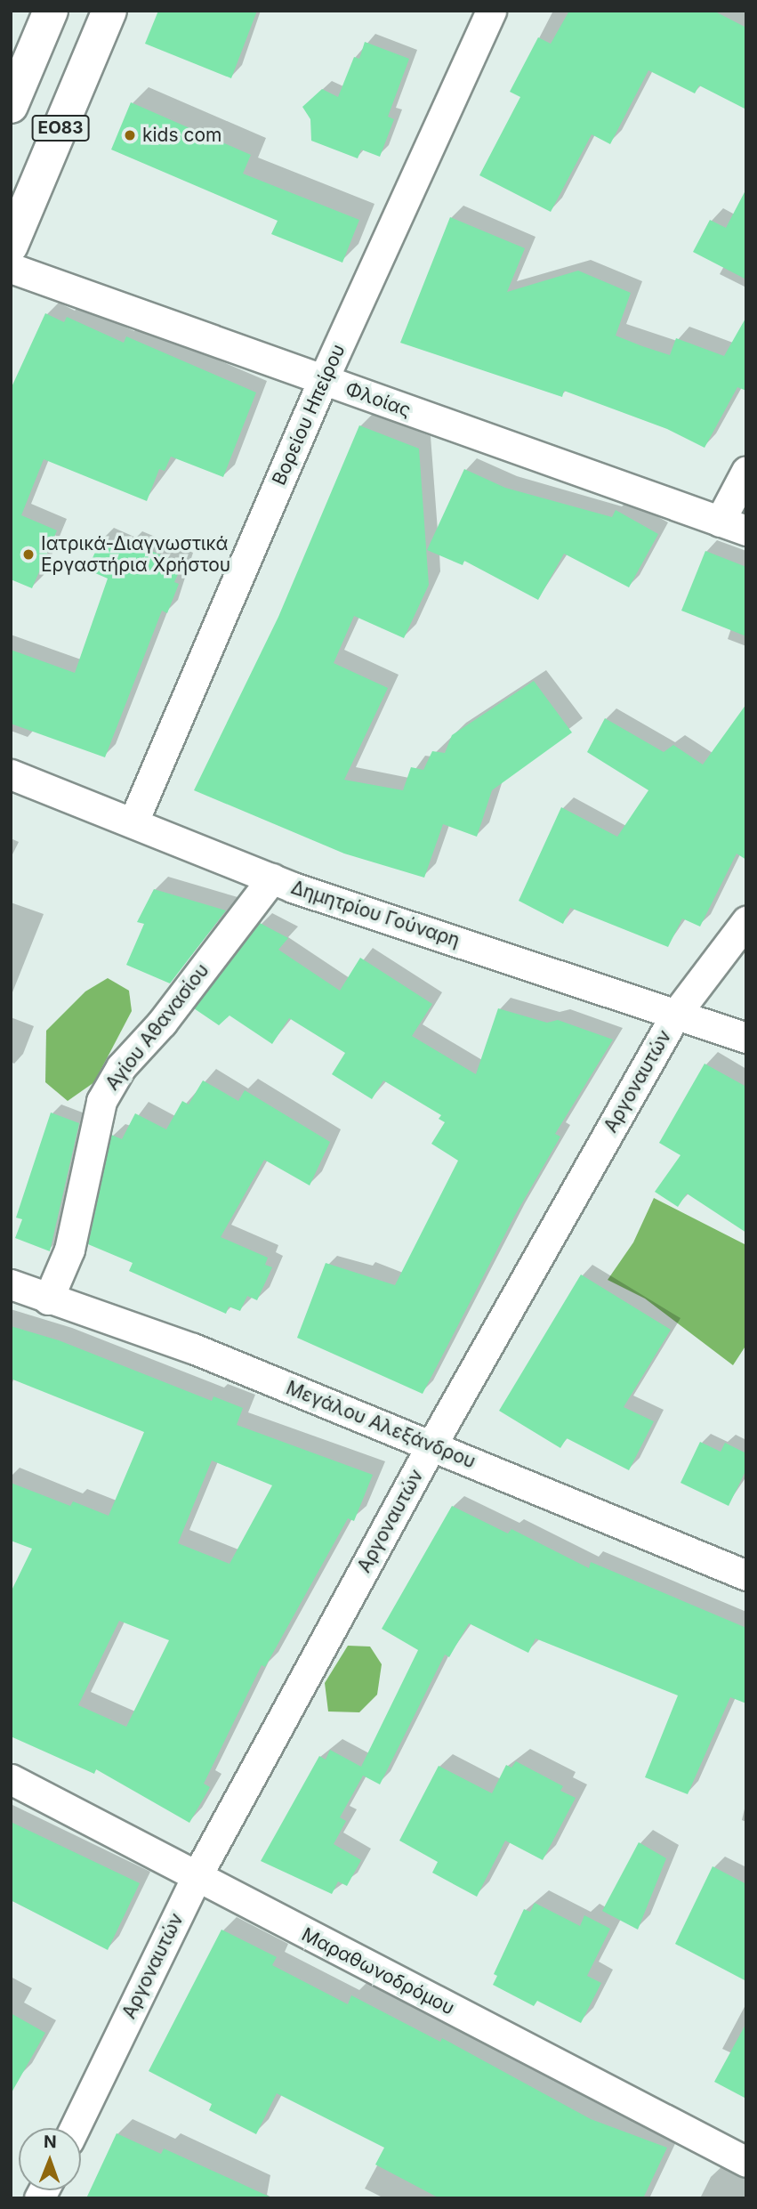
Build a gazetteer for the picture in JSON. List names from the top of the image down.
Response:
{
  "streets": {
    "main road": ["ΕΟ83"],
    "street": [
      "Φλοίας",
      "Βορείου Ηπείρου",
      "Δημητρίου Γούναρη",
      "Αγίου Αθανασίου",
      "Αργοναυτών",
      "Μεγάλου Αλεξάνδρου",
      "Μαραθωνοδρόμου"
    ]
  },
  "crossings": [
    ["Φλοίας", "Βορείου Ηπείρου"],
    ["Βορείου Ηπείρου", "Δημητρίου Γούναρη"],
    ["Δημητρίου Γούναρη", "Αγίου Αθανασίου"],
    ["Δημητρίου Γούναρη", "Αργοναυτών"],
    ["Αγίου Αθανασίου", "Μεγάλου Αλεξάνδρου"],
    ["Αργοναυτών", "Μεγάλου Αλεξάνδρου"],
    ["Αργοναυτών", "Μαραθωνοδρόμου"]
  ],
  "places": ["kids com", "Ιατρικά-Διαγνωστικά Εργαστήρια Χρήστου"],
  "north": "top"
}
